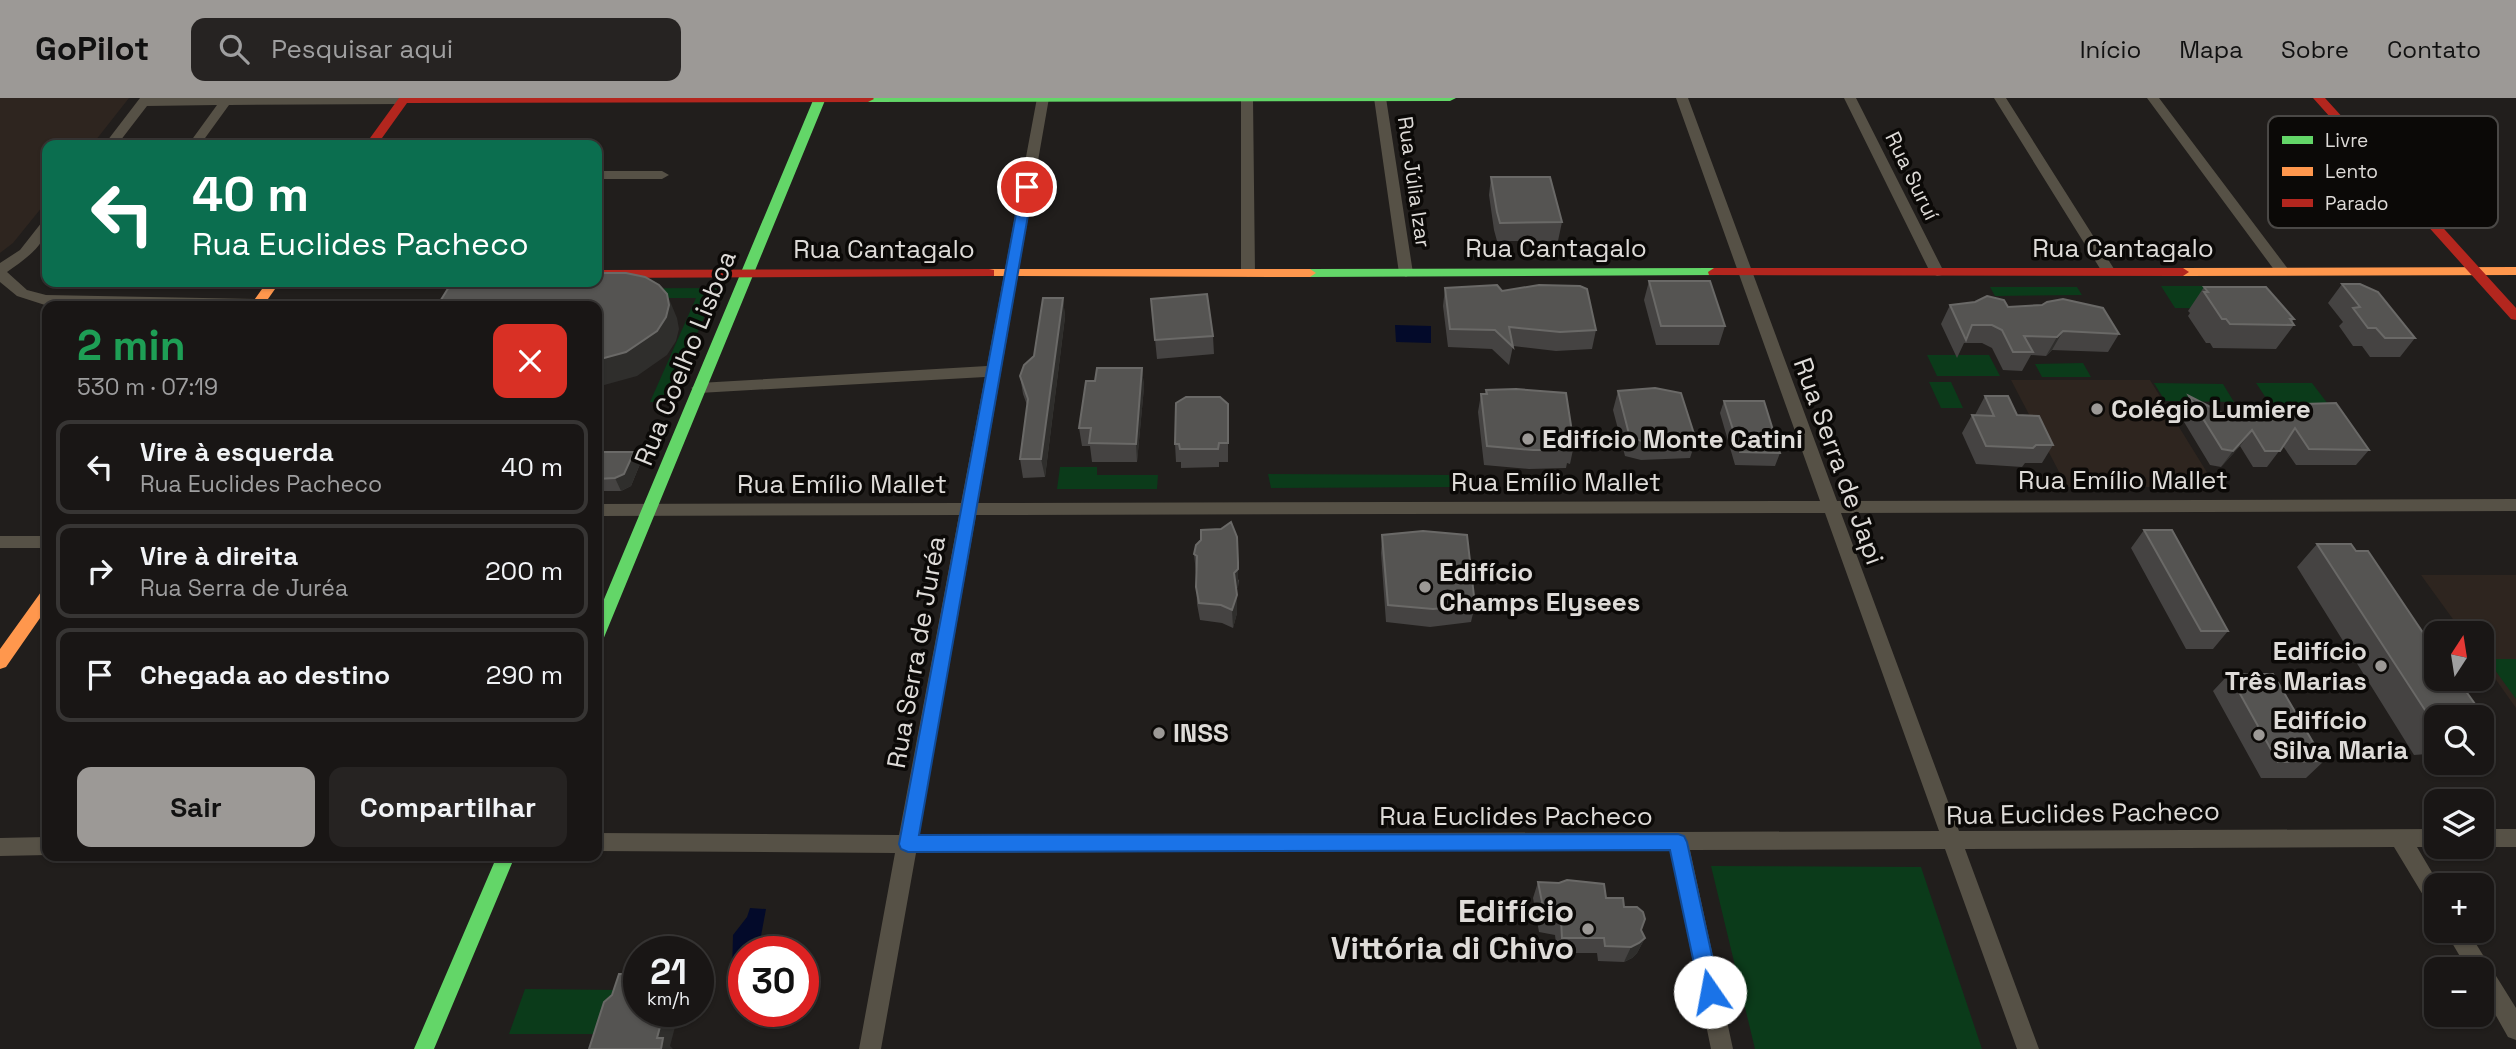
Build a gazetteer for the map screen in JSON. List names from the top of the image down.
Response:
{
  "streets": {
    "street": [
      "Rua Suruí",
      "Rua Júlia Izar",
      "Rua Cantagalo",
      "Rua Coelho Lisboa",
      "Rua Serra de Japi",
      "Rua Emílio Mallet",
      "Rua Serra de Juréa",
      "Rua Euclides Pacheco"
    ]
  },
  "crossings": [
    ["Rua Suruí", "Rua Cantagalo"],
    ["Rua Júlia Izar", "Rua Cantagalo"],
    ["Rua Cantagalo", "Rua Coelho Lisboa"],
    ["Rua Cantagalo", "Rua Serra de Japi"],
    ["Rua Cantagalo", "Rua Serra de Juréa"],
    ["Rua Coelho Lisboa", "Rua Emílio Mallet"],
    ["Rua Serra de Japi", "Rua Emílio Mallet"],
    ["Rua Serra de Japi", "Rua Euclides Pacheco"],
    ["Rua Emílio Mallet", "Rua Serra de Juréa"],
    ["Rua Serra de Juréa", "Rua Euclides Pacheco"]
  ],
  "places": [
    "Colégio Lumiere",
    "Edifício Monte Catini",
    "Edifício Champs Elysees",
    "Edifício Três Marias",
    "INSS",
    "Edifício Silva Maria",
    "Edifício Vittória di Chivo"
  ],
  "legend": ["Livre", "Lento", "Parado"],
  "north": "top",
  "page": {
    "header": "GoPilot",
    "search": "Pesquisar aqui",
    "nav": [
      "Início",
      "Mapa",
      "Sobre",
      "Contato"
    ],
    "turn": ["40 m", "Rua Euclides Pacheco"],
    "heading": ["2 min", "530 m · 07:19"],
    "list": [
      {
        "name": "Vire à esquerda",
        "note": "Rua Euclides Pacheco",
        "value": "40 m"
      },
      {
        "name": "Vire à direita",
        "note": "Rua Serra de Juréa",
        "value": "200 m"
      },
      {
        "name": "Chegada ao destino",
        "value": "290 m"
      }
    ],
    "map_buttons": ["+", "−"],
    "buttons": ["Sair", "Compartilhar"],
    "speed": "21 km/h",
    "limit": "30"
  }
}
